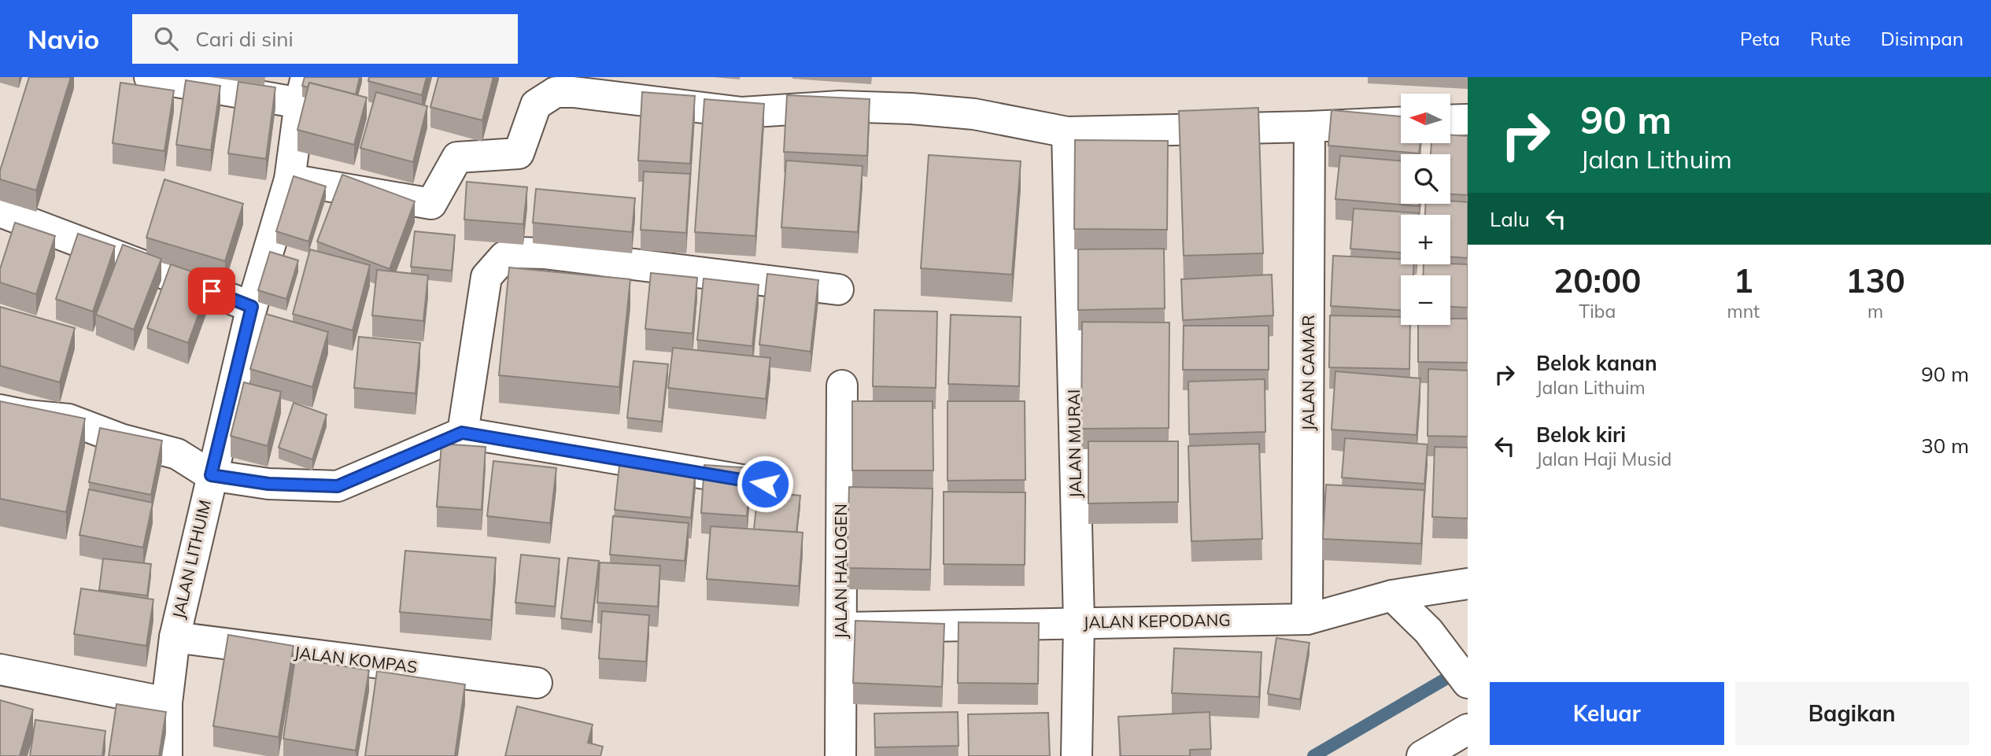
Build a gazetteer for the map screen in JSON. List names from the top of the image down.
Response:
{
  "streets": {
    "street": [
      "JALAN CAMAR",
      "JALAN MURAI",
      "JALAN LITHUIM",
      "JALAN HALOGEN",
      "JALAN KEPODANG",
      "JALAN KOMPAS"
    ]
  },
  "crossings": [
    ["JALAN CAMAR", "JALAN KEPODANG"],
    ["JALAN MURAI", "JALAN KEPODANG"],
    ["JALAN LITHUIM", "JALAN KOMPAS"],
    ["JALAN HALOGEN", "JALAN KEPODANG"]
  ],
  "north": "left",
  "page": {
    "header": "Navio",
    "search": "Cari di sini",
    "nav": ["Peta", "Rute", "Disimpan"],
    "turn": ["90 m", "Jalan Lithuim"],
    "map_buttons": ["+", "−"],
    "then": "Lalu",
    "eta": [
      "20:00",
      "Tiba",
      "1",
      "mnt",
      "130",
      "m"
    ],
    "list": [
      {
        "name": "Belok kanan",
        "note": "Jalan Lithuim",
        "value": "90 m"
      },
      {
        "name": "Belok kiri",
        "note": "Jalan Haji Musid",
        "value": "30 m"
      }
    ],
    "buttons": ["Keluar", "Bagikan"]
  }
}
